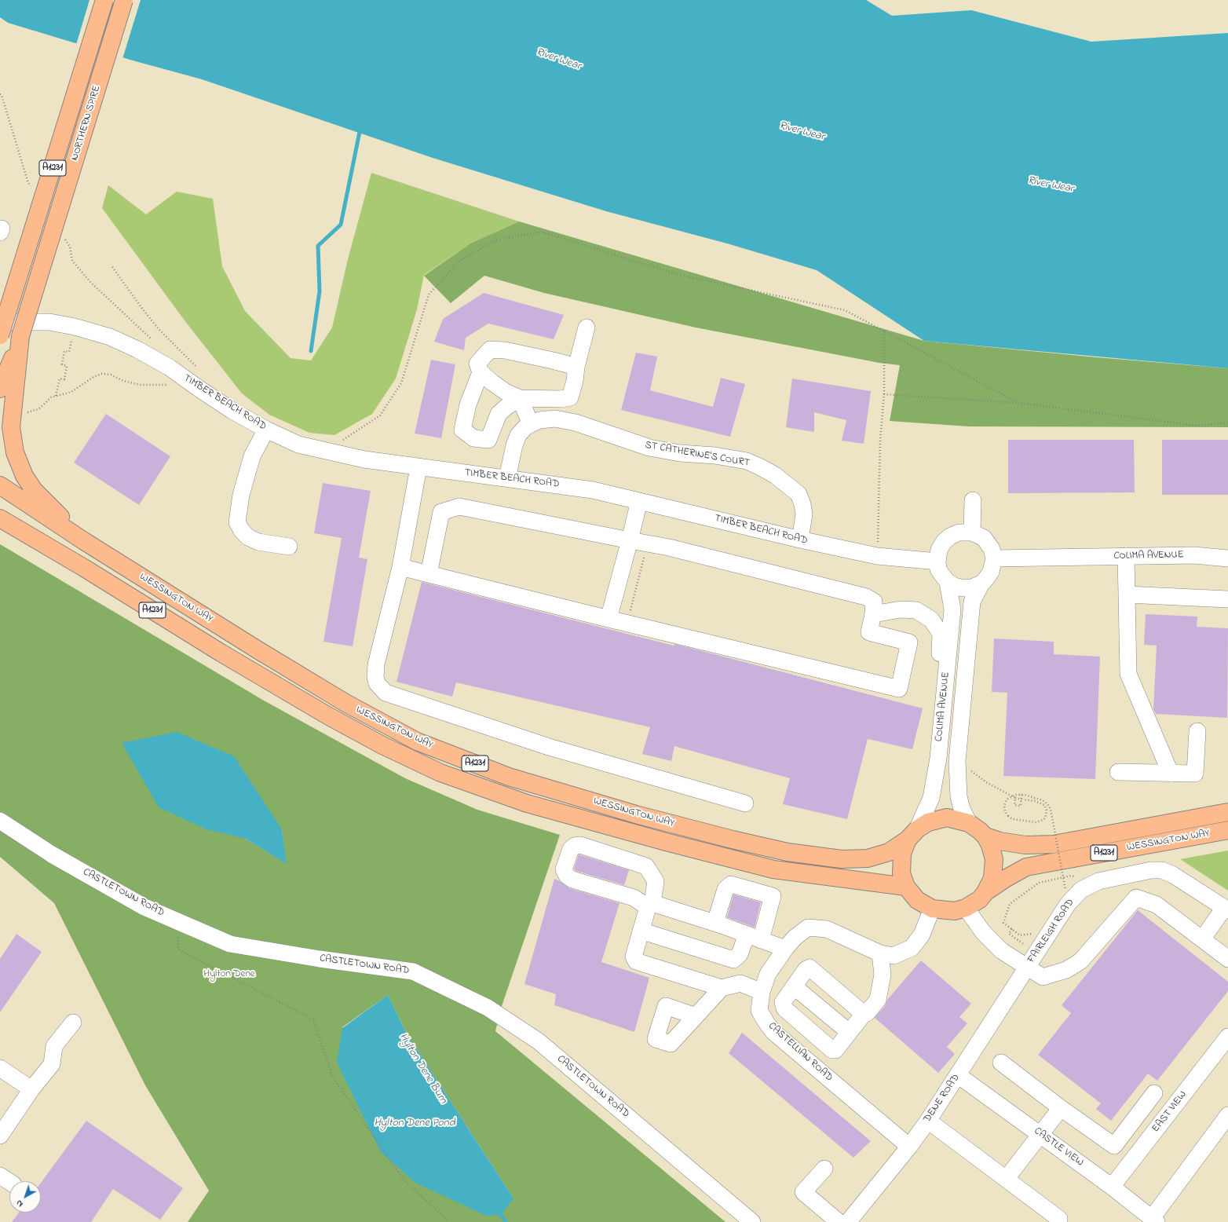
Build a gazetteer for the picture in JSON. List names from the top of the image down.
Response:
{
  "streets": {
    "highway": ["NORTHERN SPIRE", "A1231", "WESSINGTON WAY"],
    "street": [
      "TIMBER BEACH ROAD",
      "ST CATHERINE'S COURT",
      "COLIMA AVENUE",
      "CASTLETOWN ROAD",
      "FAIRLEIGH ROAD",
      "CASTELLIAN ROAD",
      "DENE ROAD",
      "EAST VIEW",
      "CASTLE VIEW"
    ]
  },
  "crossings": [
    ["NORTHERN SPIRE", "A1231"],
    ["TIMBER BEACH ROAD", "ST CATHERINE'S COURT"],
    ["TIMBER BEACH ROAD", "COLIMA AVENUE"],
    ["COLIMA AVENUE", "WESSINGTON WAY"],
    ["COLIMA AVENUE", "CASTELLIAN ROAD"],
    ["WESSINGTON WAY", "CASTELLIAN ROAD"],
    ["FAIRLEIGH ROAD", "DENE ROAD"],
    ["CASTELLIAN ROAD", "DENE ROAD"],
    ["DENE ROAD", "CASTLE VIEW"],
    ["EAST VIEW", "CASTLE VIEW"]
  ],
  "water": ["River Wear", "Hylton Dene Burn", "Hylton Dene Pond"],
  "parks": ["Hylton Dene"],
  "north": "bottom left"
}
